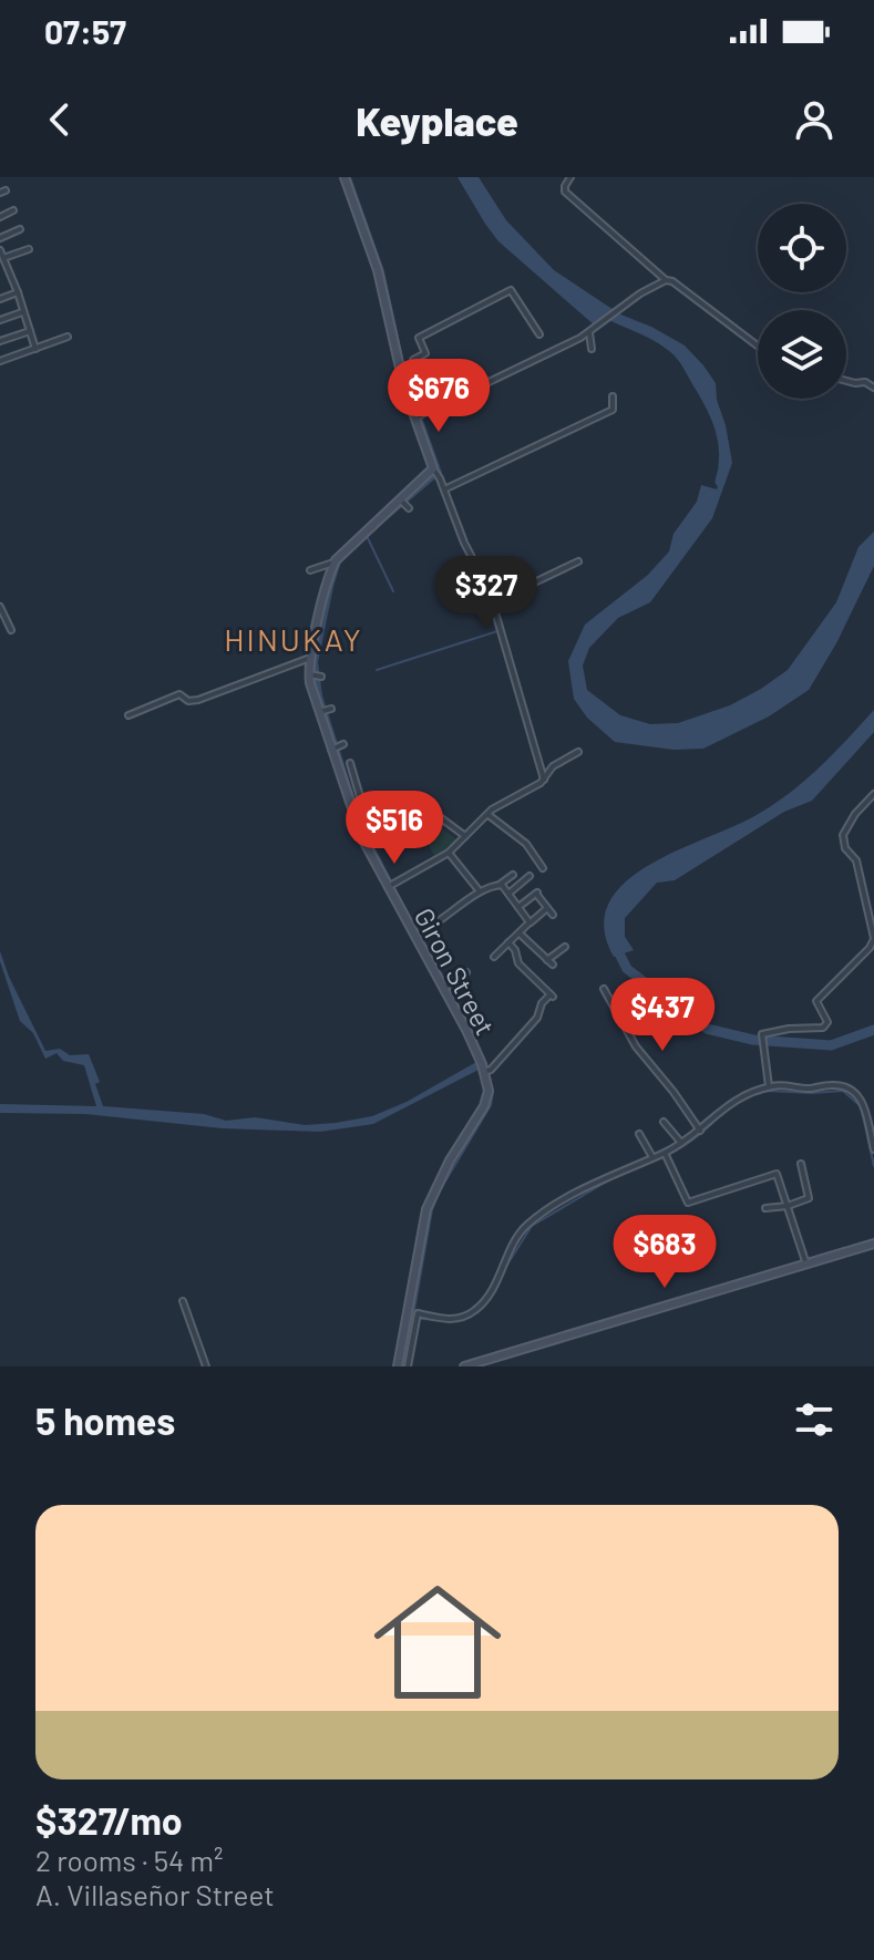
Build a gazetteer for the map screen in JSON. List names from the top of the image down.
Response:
{
  "streets": {
    "street": ["Giron Street"]
  },
  "districts": ["HINUKAY"],
  "page": {
    "status": "07:57",
    "header": "Keyplace",
    "price": [
      "$676",
      "$327",
      "$516",
      "$437",
      "$683"
    ],
    "heading": "5 homes",
    "list": [
      {
        "name": "$327/mo",
        "note": "2 rooms · 54 m² · A. Villaseñor Street"
      }
    ]
  }
}
